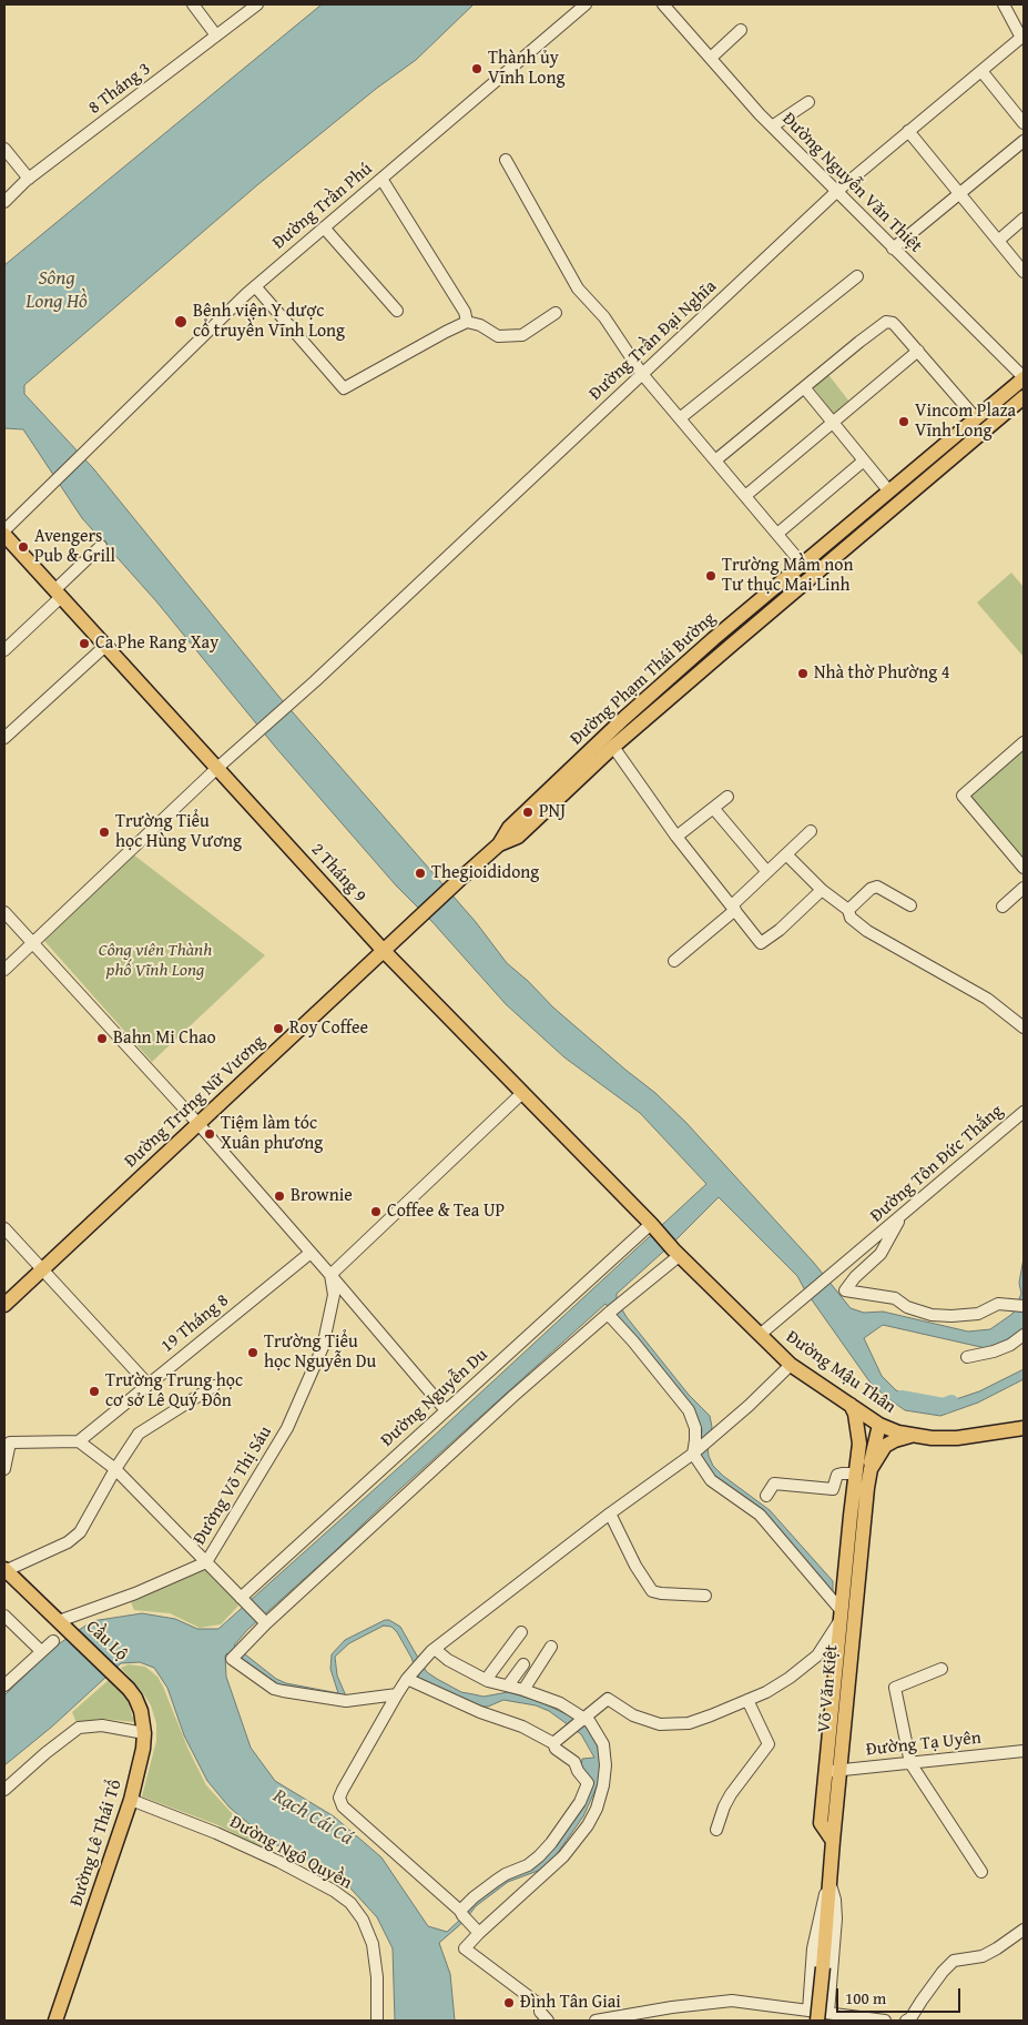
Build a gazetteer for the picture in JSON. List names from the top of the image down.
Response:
{
  "streets": {
    "main road": [
      "Đường Phạm Thái Bường",
      "2 Tháng 9",
      "Đường Trưng Nữ Vương",
      "Đường Mậu Thân",
      "Cầu Lộ",
      "Võ Văn Kiệt",
      "Đường Lê Thái Tổ"
    ],
    "street": [
      "8 Tháng 3",
      "Đường Nguyễn Văn Thiệt",
      "Đường Trần Phú",
      "Đường Trần Đại Nghĩa",
      "Đường Tôn Đức Thắng",
      "19 Tháng 8",
      "Đường Nguyễn Du",
      "Đường Võ Thị Sáu",
      "Đường Tạ Uyên",
      "Đường Ngô Quyền"
    ]
  },
  "crossings": [
    ["Đường Nguyễn Văn Thiệt", "Đường Trần Đại Nghĩa"],
    ["Đường Nguyễn Văn Thiệt", "Đường Phạm Thái Bường"],
    ["Đường Trần Đại Nghĩa", "2 Tháng 9"],
    ["Đường Phạm Thái Bường", "Đường Trưng Nữ Vương"],
    ["2 Tháng 9", "Đường Trưng Nữ Vương"],
    ["2 Tháng 9", "Đường Mậu Thân"],
    ["2 Tháng 9", "Đường Nguyễn Du"],
    ["Đường Tôn Đức Thắng", "Đường Mậu Thân"],
    ["Đường Mậu Thân", "Đường Nguyễn Du"],
    ["Đường Mậu Thân", "Võ Văn Kiệt"],
    ["Đường Võ Thị Sáu", "Cầu Lộ"],
    ["Cầu Lộ", "Đường Lê Thái Tổ"],
    ["Võ Văn Kiệt", "Đường Tạ Uyên"],
    ["Đường Lê Thái Tổ", "Đường Ngô Quyền"]
  ],
  "water": ["Sông Long Hồ", "Rạch Cái Cá"],
  "parks": ["Công viên Thành phố Vĩnh Long"],
  "places": [
    "Thành ủy Vĩnh Long",
    "Bệnh viện Y dược cổ truyền Vĩnh Long",
    "Vincom Plaza Vĩnh Long",
    "Avengers Pub & Grill",
    "Trường Mầm non Tư thục Mai Linh",
    "Ca Phe Rang Xay",
    "Nhà thờ Phường 4",
    "PNJ",
    "Trường Tiểu học Hùng Vương",
    "Thegioididong",
    "Roy Coffee",
    "Bahn Mi Chao",
    "Tiệm làm tóc Xuân phương",
    "Brownie",
    "Coffee & Tea UP",
    "Trường Tiểu học Nguyễn Du",
    "Trường Trung học cơ sở Lê Quý Đôn",
    "Đình Tân Giai"
  ],
  "scale_bar": "100 m"
}
